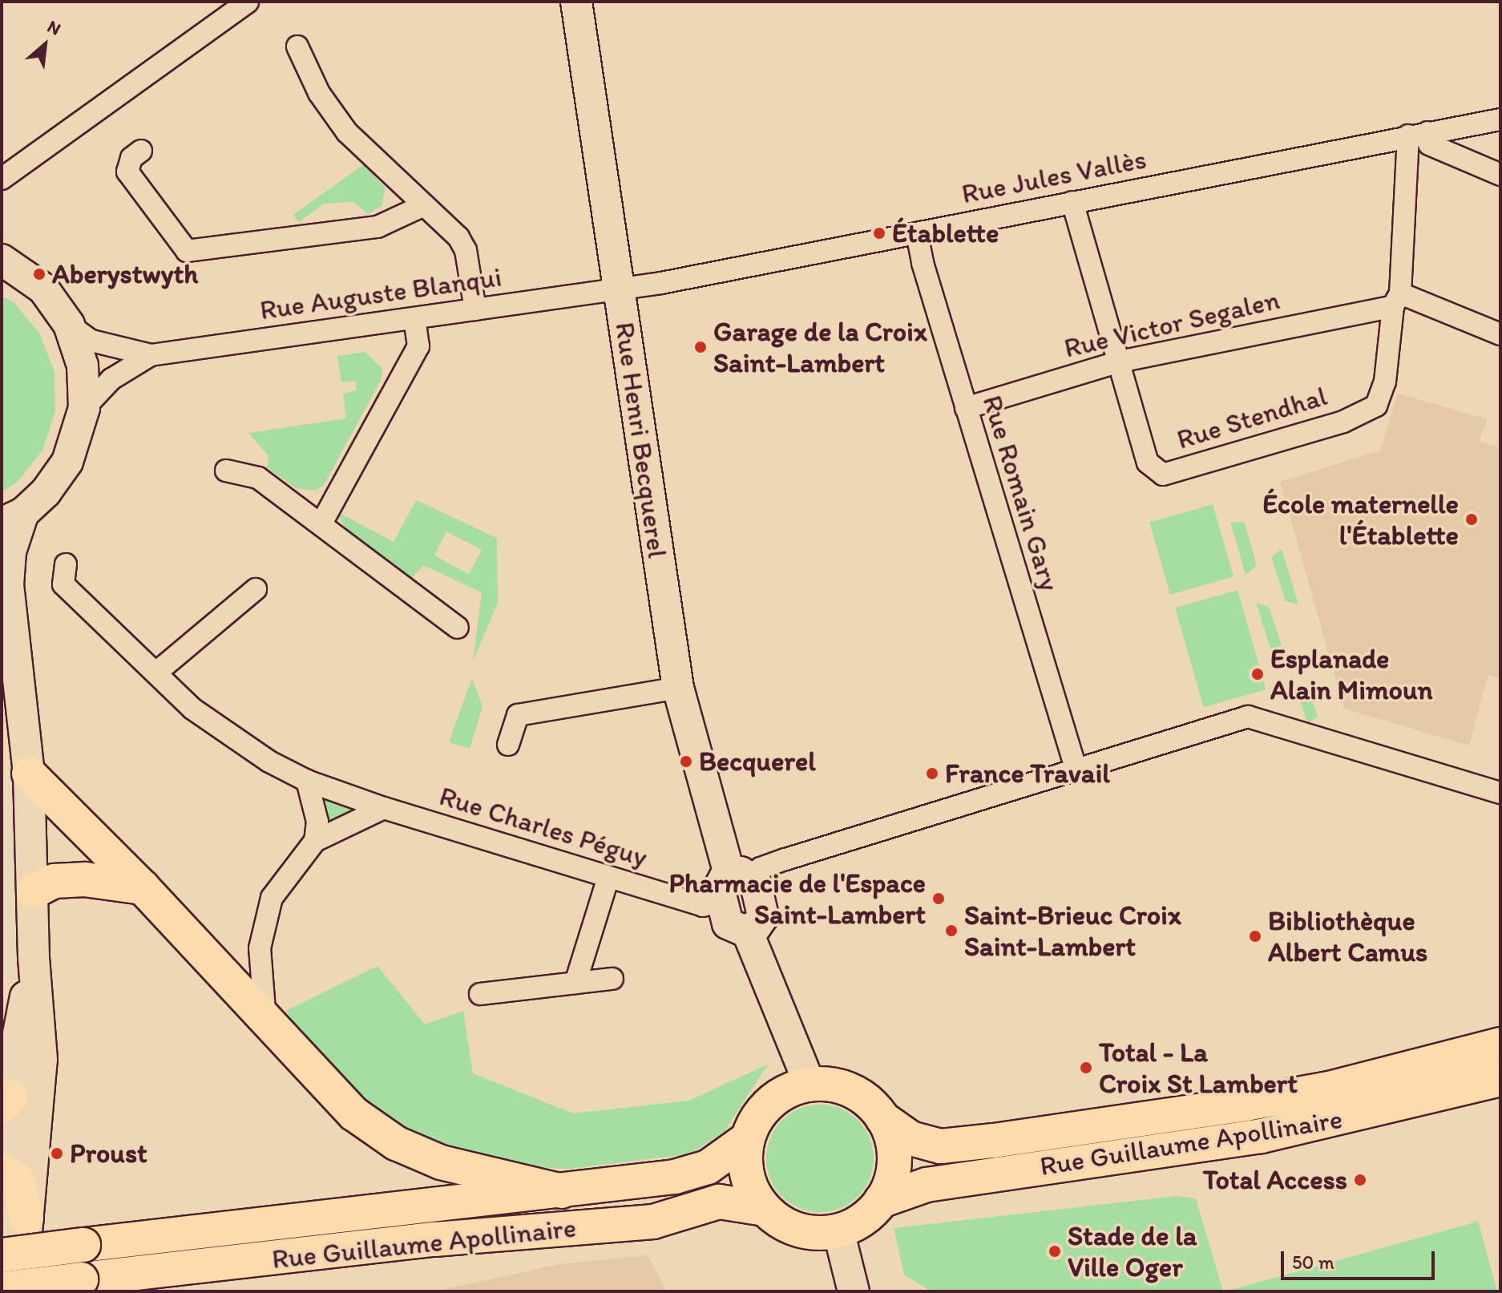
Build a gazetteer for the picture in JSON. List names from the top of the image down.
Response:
{
  "streets": {
    "main road": ["Rue Henri Becquerel", "Rue Guillaume Apollinaire"],
    "street": [
      "Rue Jules Vallès",
      "Rue Auguste Blanqui",
      "Rue Victor Segalen",
      "Rue Stendhal",
      "Rue Romain Gary",
      "Rue Charles Péguy"
    ]
  },
  "crossings": [
    ["Rue Jules Vallès", "Rue Auguste Blanqui"],
    ["Rue Jules Vallès", "Rue Stendhal"],
    ["Rue Jules Vallès", "Rue Henri Becquerel"],
    ["Rue Jules Vallès", "Rue Romain Gary"],
    ["Rue Auguste Blanqui", "Rue Henri Becquerel"],
    ["Rue Victor Segalen", "Rue Stendhal"],
    ["Rue Victor Segalen", "Rue Romain Gary"],
    ["Rue Henri Becquerel", "Rue Charles Péguy"],
    ["Rue Henri Becquerel", "Rue Guillaume Apollinaire"]
  ],
  "places": [
    "Établette",
    "Aberystwyth",
    "Garage de la Croix Saint-Lambert",
    "École maternelle l'Établette",
    "Esplanade Alain Mimoun",
    "Becquerel",
    "France Travail",
    "Pharmacie de l'Espace Saint-Lambert",
    "Saint-Brieuc Croix Saint-Lambert",
    "Bibliothèque Albert Camus",
    "Total - La Croix St Lambert",
    "Proust",
    "Total Access",
    "Stade de la Ville Oger"
  ],
  "scale_bar": "50 m",
  "north": "top right"
}
